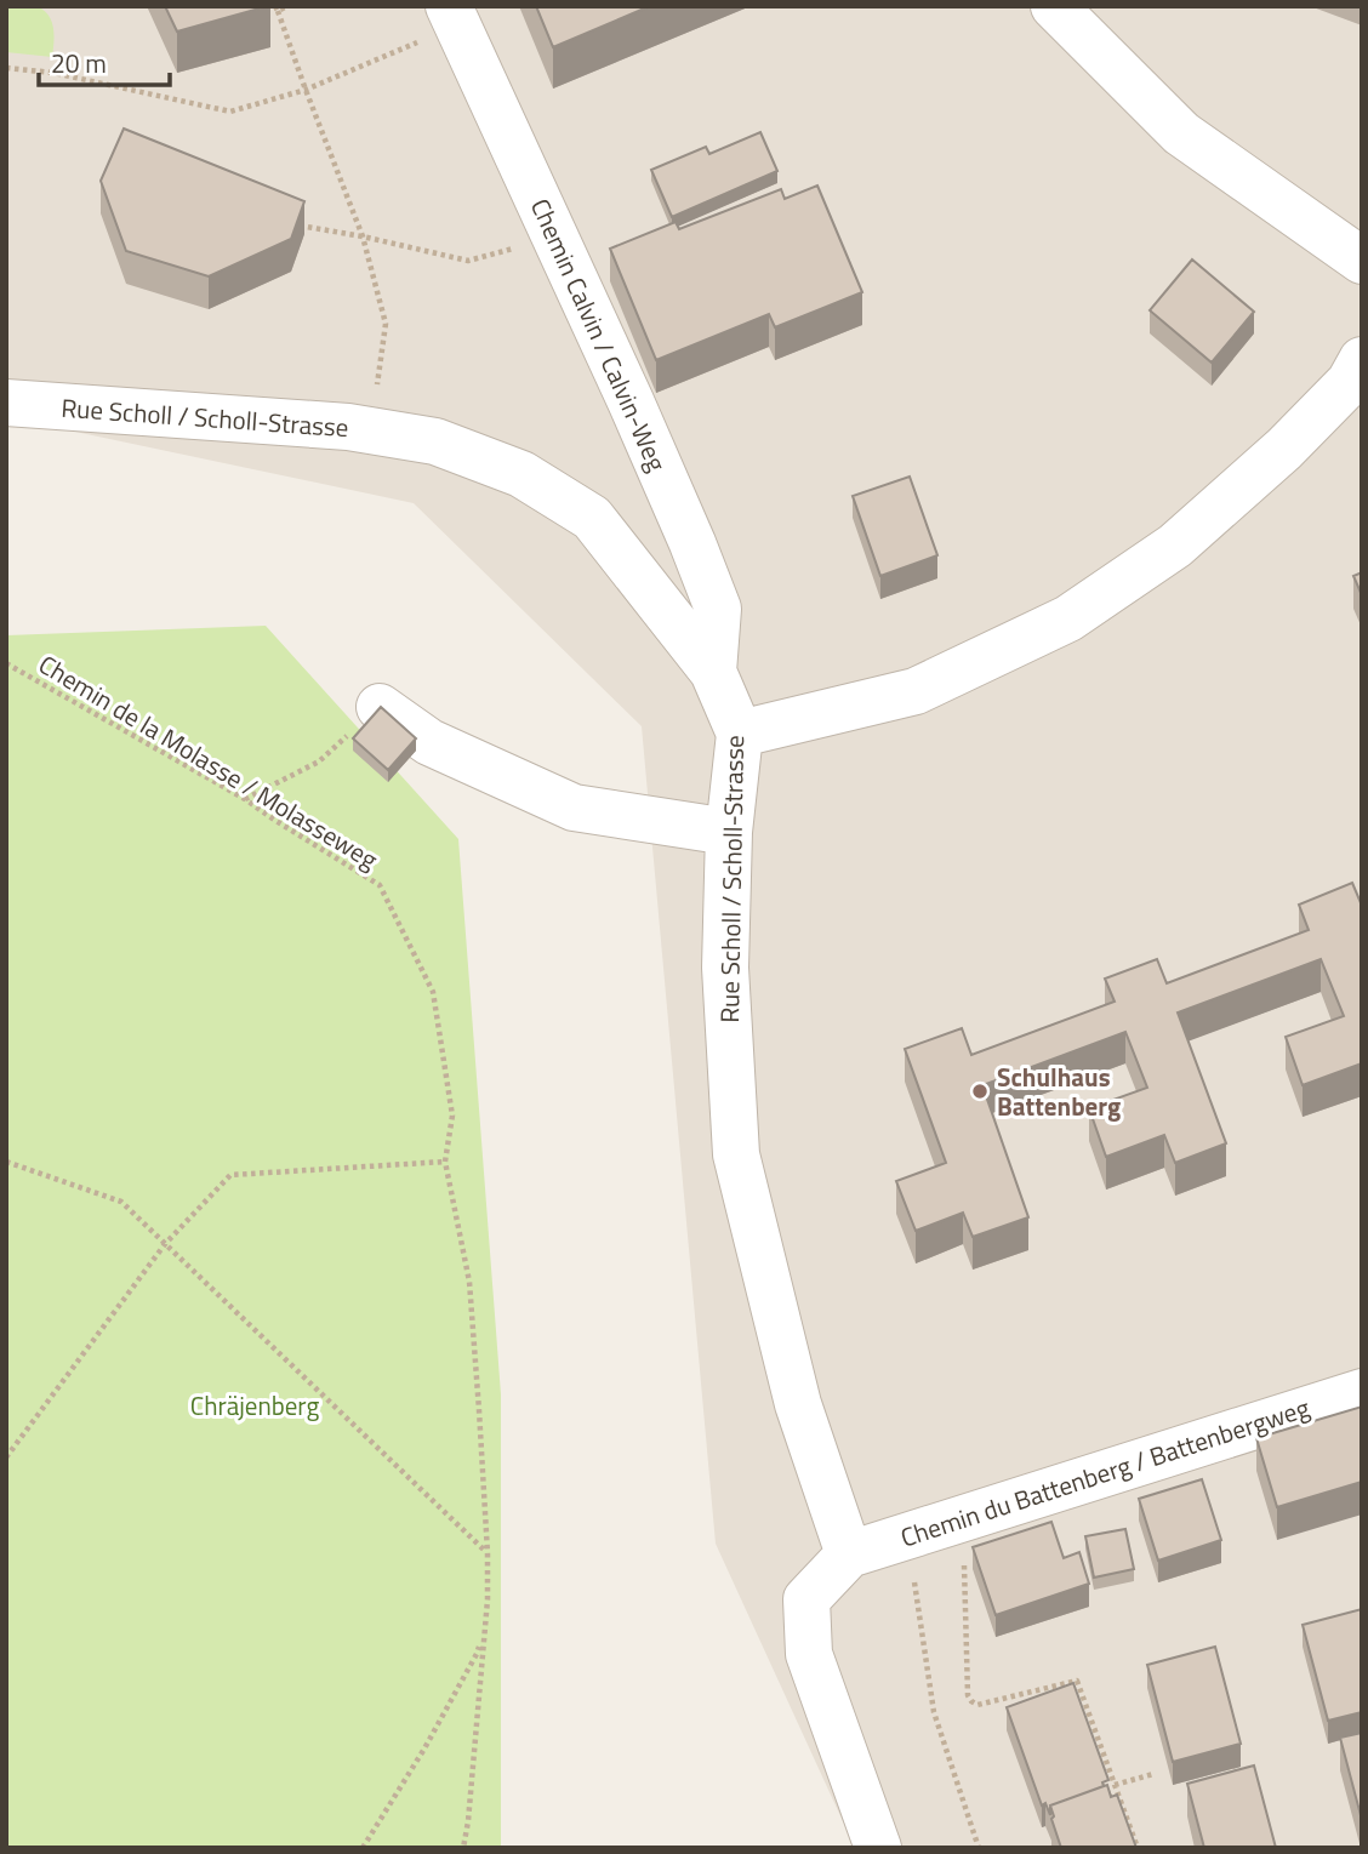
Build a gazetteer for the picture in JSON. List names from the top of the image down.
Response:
{
  "streets": {
    "street": ["Chemin Calvin / Calvin-Weg", "Rue Scholl / Scholl-Strasse", "Chemin du Battenberg / Battenbergweg"],
    "path": ["Chemin de la Molasse / Molasseweg"]
  },
  "crossings": [
    ["Chemin Calvin / Calvin-Weg", "Rue Scholl / Scholl-Strasse"],
    ["Rue Scholl / Scholl-Strasse", "Chemin du Battenberg / Battenbergweg"]
  ],
  "parks": ["Chräjenberg"],
  "places": ["Schulhaus Battenberg"],
  "scale_bar": "20 m"
}
